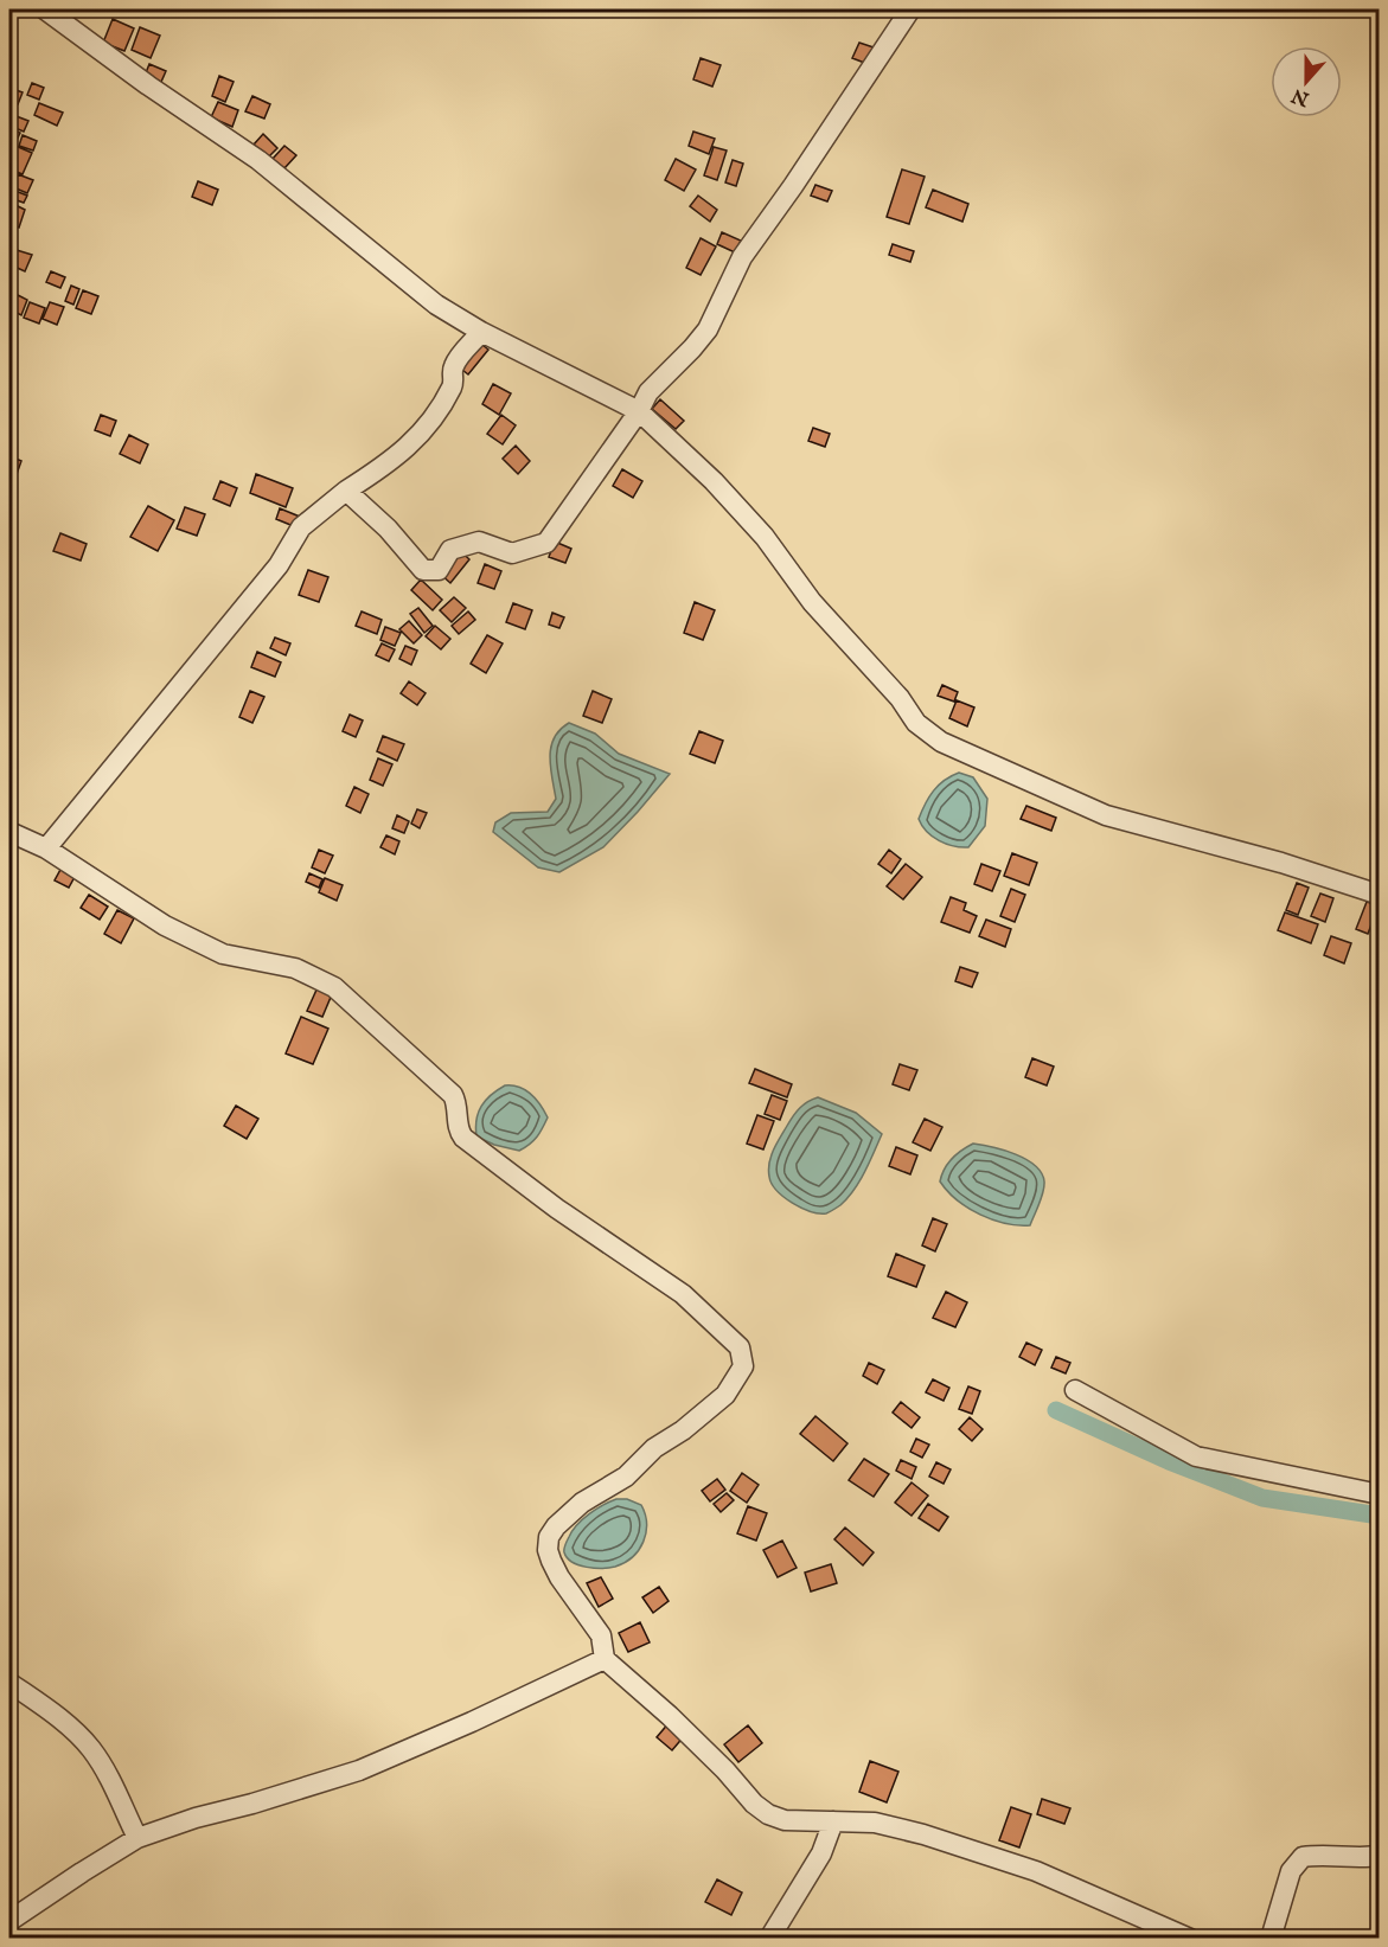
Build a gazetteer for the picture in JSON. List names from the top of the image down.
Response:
{
  "north": "bottom"
}
